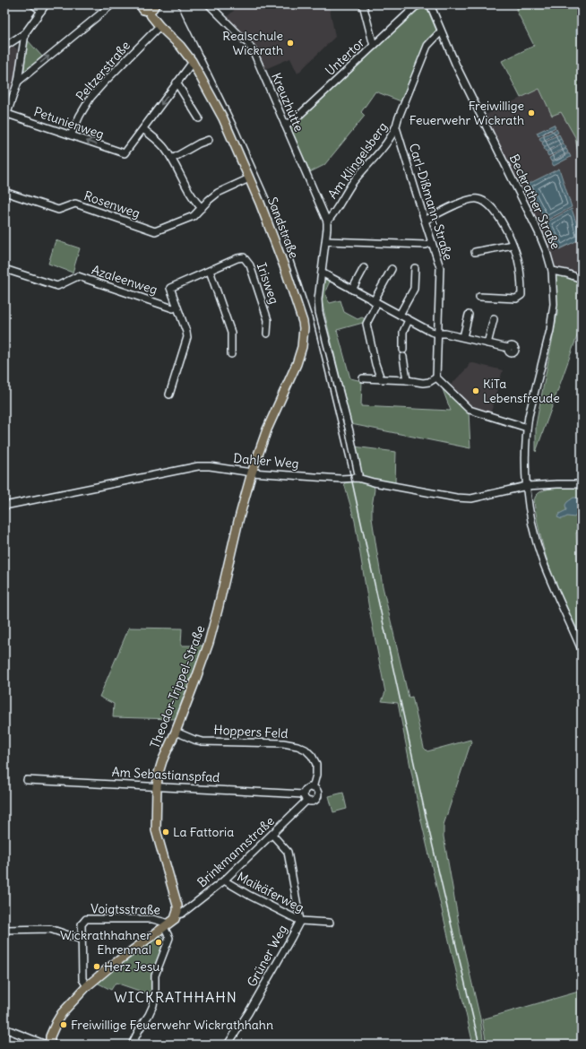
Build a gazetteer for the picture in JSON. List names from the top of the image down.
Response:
{
  "streets": {
    "main road": ["Sandstraße", "Theodor-Trippel-Straße"],
    "street": [
      "Untertor",
      "Peltzerstraße",
      "Kreuzhütte",
      "Petunienweg",
      "Am Klingelsberg",
      "Carl-Dißmann-Straße",
      "Beckrather Straße",
      "Rosenweg",
      "Azaleenweg",
      "Irisweg",
      "Dahler Weg",
      "Hoppers Feld",
      "Am Sebastianspfad",
      "Brinkmannstraße",
      "Maikäferweg",
      "Voigtsstraße",
      "Grüner Weg"
    ]
  },
  "crossings": [
    ["Untertor", "Kreuzhütte"],
    ["Peltzerstraße", "Petunienweg"],
    ["Peltzerstraße", "Sandstraße"],
    ["Kreuzhütte", "Am Klingelsberg"],
    ["Am Klingelsberg", "Carl-Dißmann-Straße"],
    ["Am Klingelsberg", "Beckrather Straße"],
    ["Beckrather Straße", "Dahler Weg"],
    ["Sandstraße", "Dahler Weg"],
    ["Sandstraße", "Theodor-Trippel-Straße"],
    ["Azaleenweg", "Irisweg"],
    ["Dahler Weg", "Theodor-Trippel-Straße"],
    ["Theodor-Trippel-Straße", "Hoppers Feld"],
    ["Theodor-Trippel-Straße", "Am Sebastianspfad"],
    ["Theodor-Trippel-Straße", "Brinkmannstraße"],
    ["Hoppers Feld", "Am Sebastianspfad"],
    ["Hoppers Feld", "Brinkmannstraße"],
    ["Am Sebastianspfad", "Brinkmannstraße"],
    ["Brinkmannstraße", "Maikäferweg"],
    ["Brinkmannstraße", "Grüner Weg"],
    ["Maikäferweg", "Grüner Weg"]
  ],
  "one_way": ["Petunienweg"],
  "districts": ["WICKRATHHAHN"],
  "places": [
    "Realschule Wickrath",
    "Freiwillige Feuerwehr Wickrath",
    "KiTa Lebensfreude",
    "La Fattoria",
    "Wickrathhahner Ehrenmal",
    "Herz Jesu",
    "Freiwillige Feuerwehr Wickrathhahn"
  ]
}
